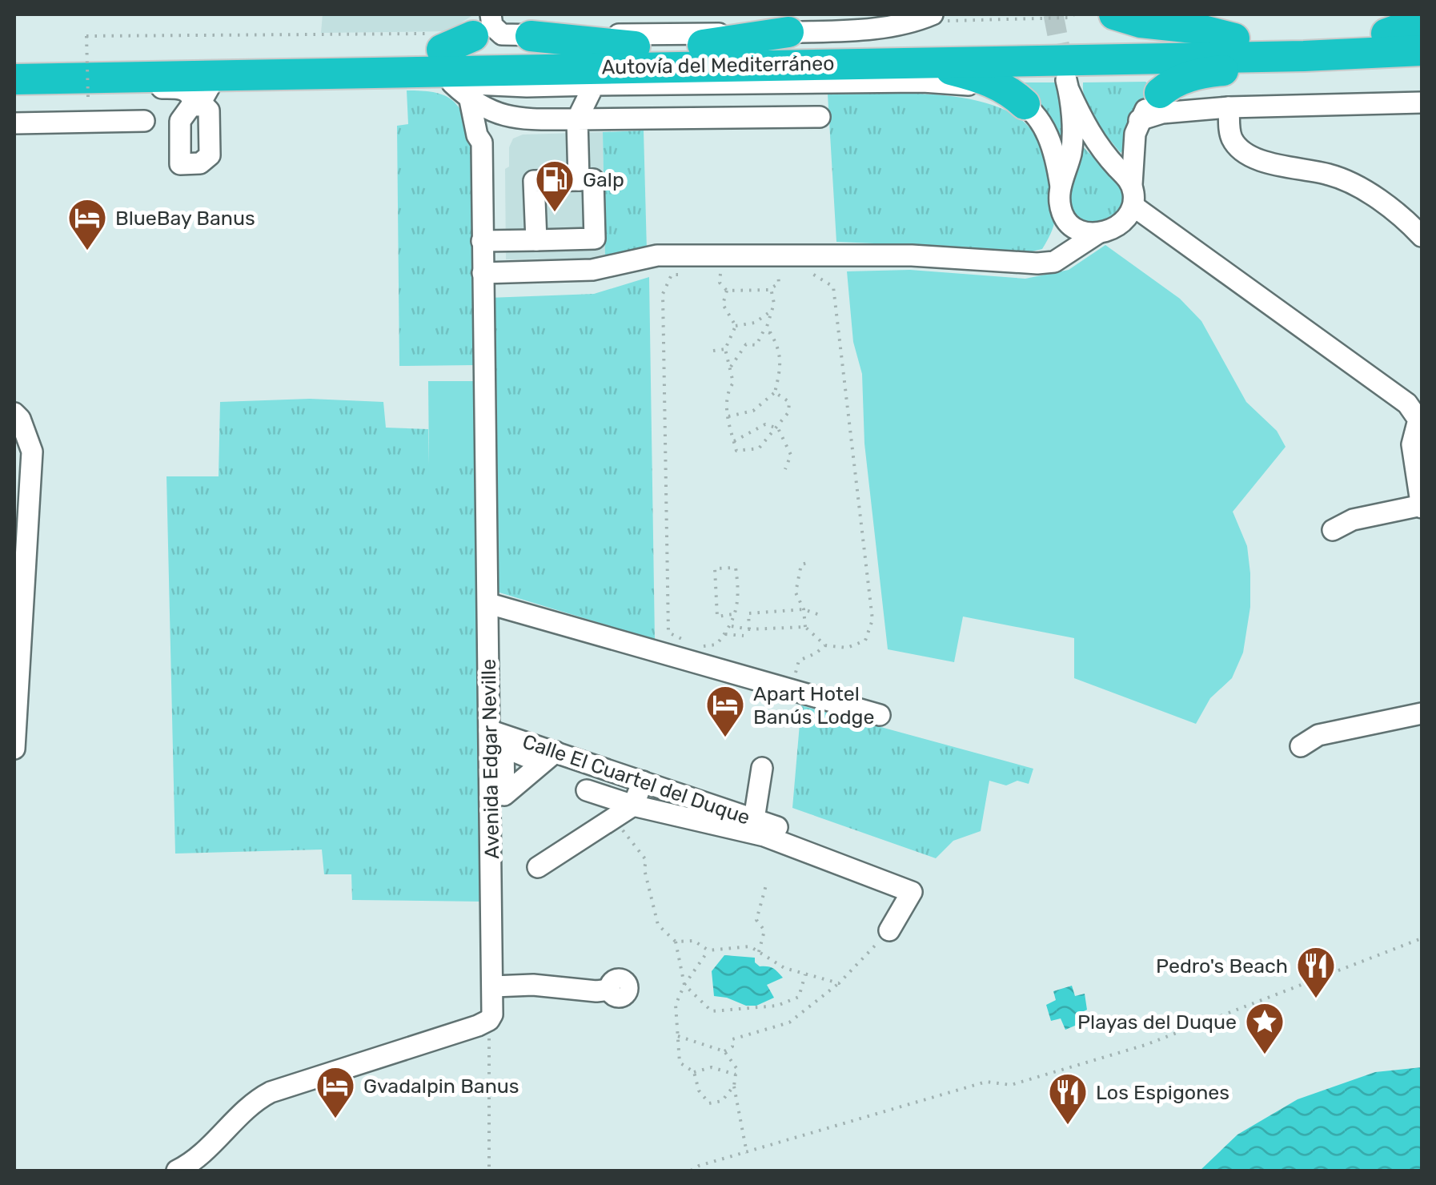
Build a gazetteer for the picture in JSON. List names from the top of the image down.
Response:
{
  "streets": {
    "highway": ["Autovía del Mediterráneo"],
    "street": ["Avenida Edgar Neville", "Calle El Cuartel del Duque"]
  },
  "crossings": [
    ["Avenida Edgar Neville", "Calle El Cuartel del Duque"]
  ],
  "places": {
    "fuel station": ["Galp"],
    "hotel": ["BlueBay Banus", "Apart Hotel Banús Lodge", "Gvadalpin Banus"],
    "restaurant": ["Pedro's Beach", "Los Espigones"],
    "place": ["Playas del Duque"]
  }
}
